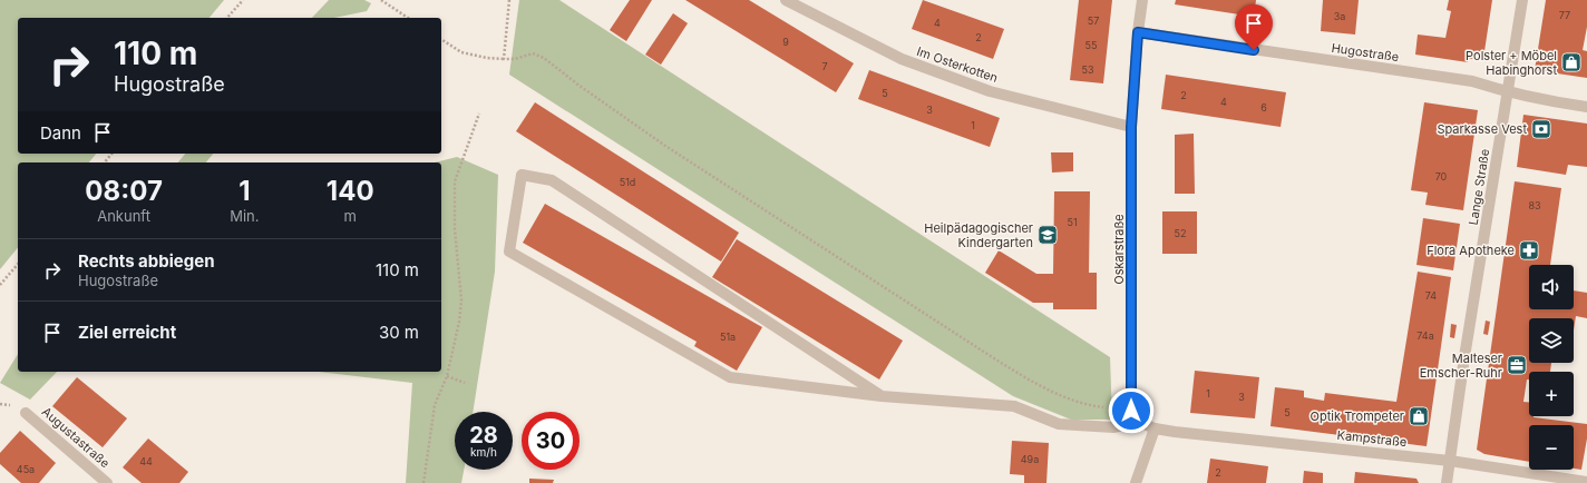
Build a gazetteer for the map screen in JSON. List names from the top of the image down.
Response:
{
  "streets": {
    "street": [
      "Hugostraße",
      "Im Osterkotten",
      "Lange Straße",
      "Oskarstraße",
      "Augustastraße",
      "Kampstraße"
    ]
  },
  "crossings": [
    ["Hugostraße", "Lange Straße"],
    ["Hugostraße", "Oskarstraße"],
    ["Im Osterkotten", "Oskarstraße"],
    ["Lange Straße", "Kampstraße"]
  ],
  "places": {
    "shop": ["Polster + Möbel Habinghorst", "Optik Trompeter"],
    "bank": ["Sparkasse Vest"],
    "school or university": ["Heilpädagogischer Kindergarten"],
    "pharmacy": ["Flora Apotheke"],
    "office": ["Malteser Emscher-Ruhr"]
  },
  "house_numbers": [
    "77",
    "3a",
    "57",
    "4",
    "2",
    "9",
    "55",
    "7",
    "53",
    "5",
    "2",
    "4",
    "6",
    "3",
    "1",
    "70",
    "51d",
    "83",
    "51",
    "52",
    "74",
    "74a",
    "51a",
    "1",
    "3",
    "5",
    "49a",
    "44",
    "45a",
    "2"
  ],
  "page": {
    "turn": ["110 m", "Hugostraße"],
    "then": "Dann",
    "eta": [
      "08:07",
      "Ankunft",
      "1",
      "Min.",
      "140",
      "m"
    ],
    "list": [
      {
        "name": "Rechts abbiegen",
        "note": "Hugostraße",
        "value": "110 m"
      },
      {
        "name": "Ziel erreicht",
        "value": "30 m"
      }
    ],
    "map_buttons": ["+", "−"],
    "speed": "28 km/h",
    "limit": "30"
  }
}
